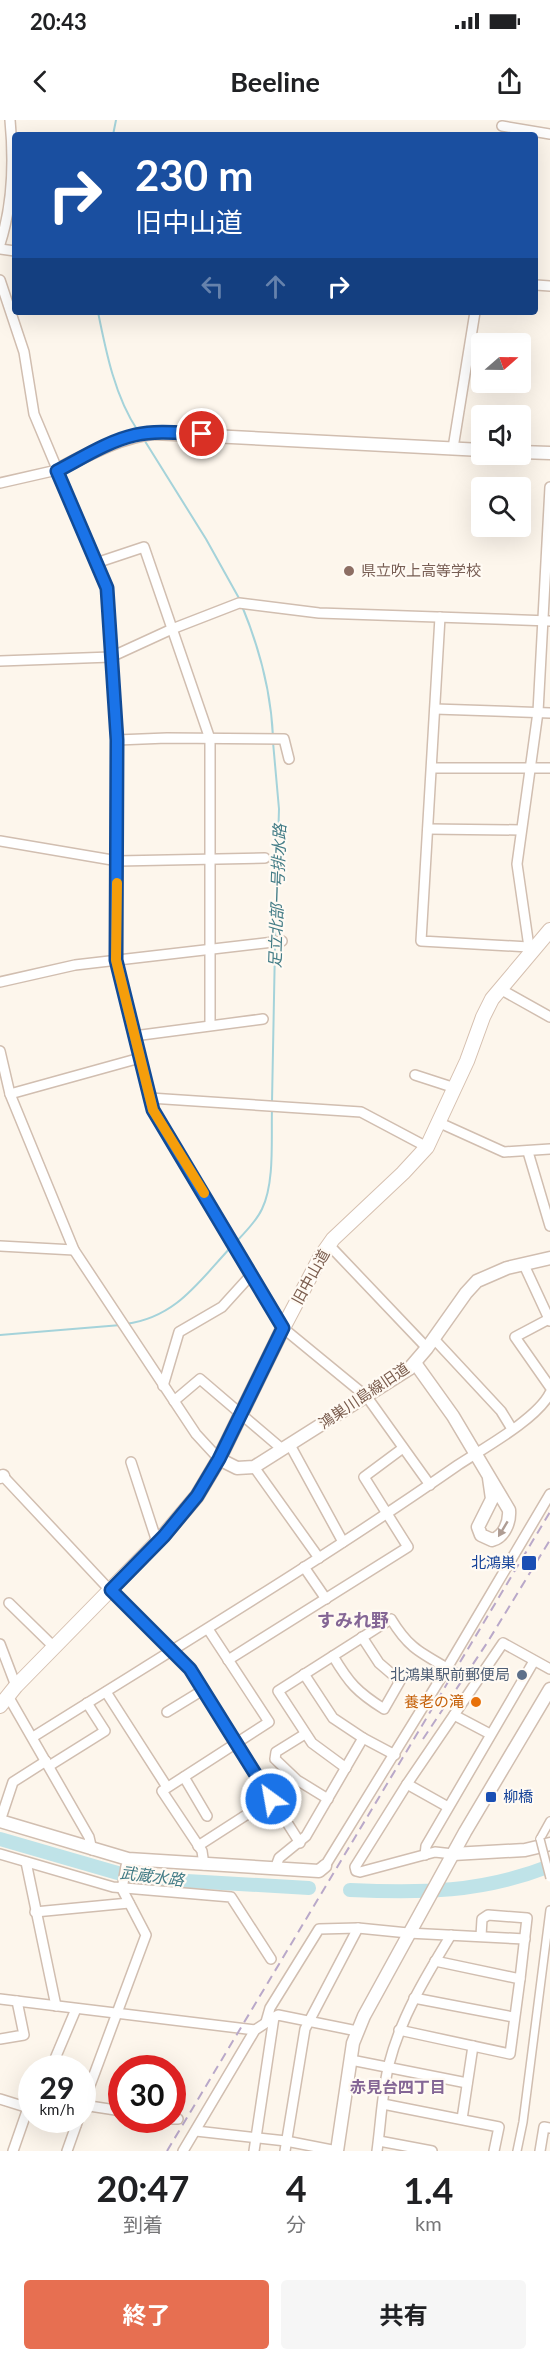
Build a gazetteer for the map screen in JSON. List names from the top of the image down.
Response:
{
  "streets": {
    "main road": ["旧中山道"],
    "street": ["鴻巣川島線旧道"]
  },
  "districts": ["すみれ野", "赤見台四丁目"],
  "water": ["足立北部一号排水路", "武蔵水路"],
  "places": {
    "other": ["県立吹上高等学校", "北鴻巣駅前郵便局", "養老の滝"],
    "transit": ["北鴻巣", "柳橋"]
  },
  "north": "right",
  "page": {
    "status": "20:43",
    "header": "Beeline",
    "turn": ["230 m", "旧中山道"],
    "speed": "29 km/h",
    "limit": "30",
    "eta": [
      "20:47",
      "到着",
      "4",
      "分",
      "1.4",
      "km"
    ],
    "buttons": ["終了", "共有"]
  }
}
